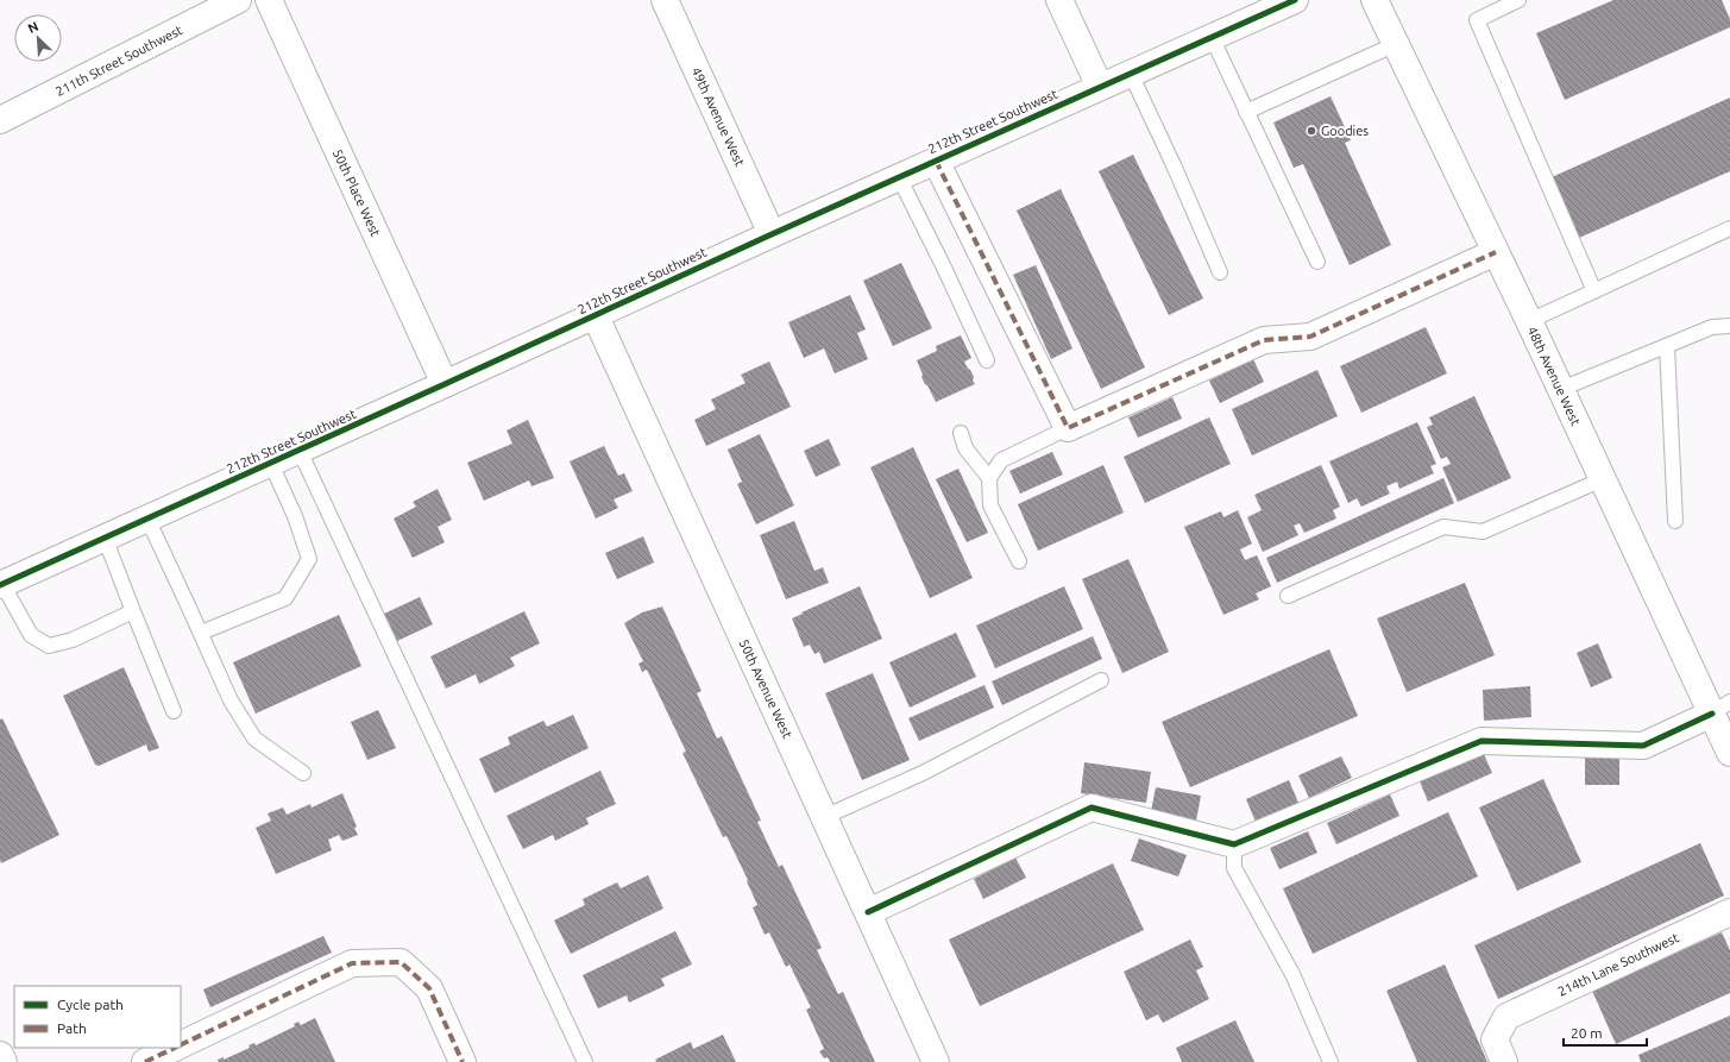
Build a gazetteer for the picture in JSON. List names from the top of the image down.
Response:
{
  "streets": {
    "street": [
      "211th Street Southwest",
      "49th Avenue West",
      "212th Street Southwest",
      "50th Place West",
      "48th Avenue West",
      "50th Avenue West",
      "214th Lane Southwest"
    ]
  },
  "crossings": [
    ["49th Avenue West", "212th Street Southwest"],
    ["212th Street Southwest", "50th Place West"],
    ["212th Street Southwest", "50th Avenue West"]
  ],
  "places": ["Goodies"],
  "legend": ["Cycle path", "Path"],
  "scale_bar": "20 m",
  "north": "top left"
}
